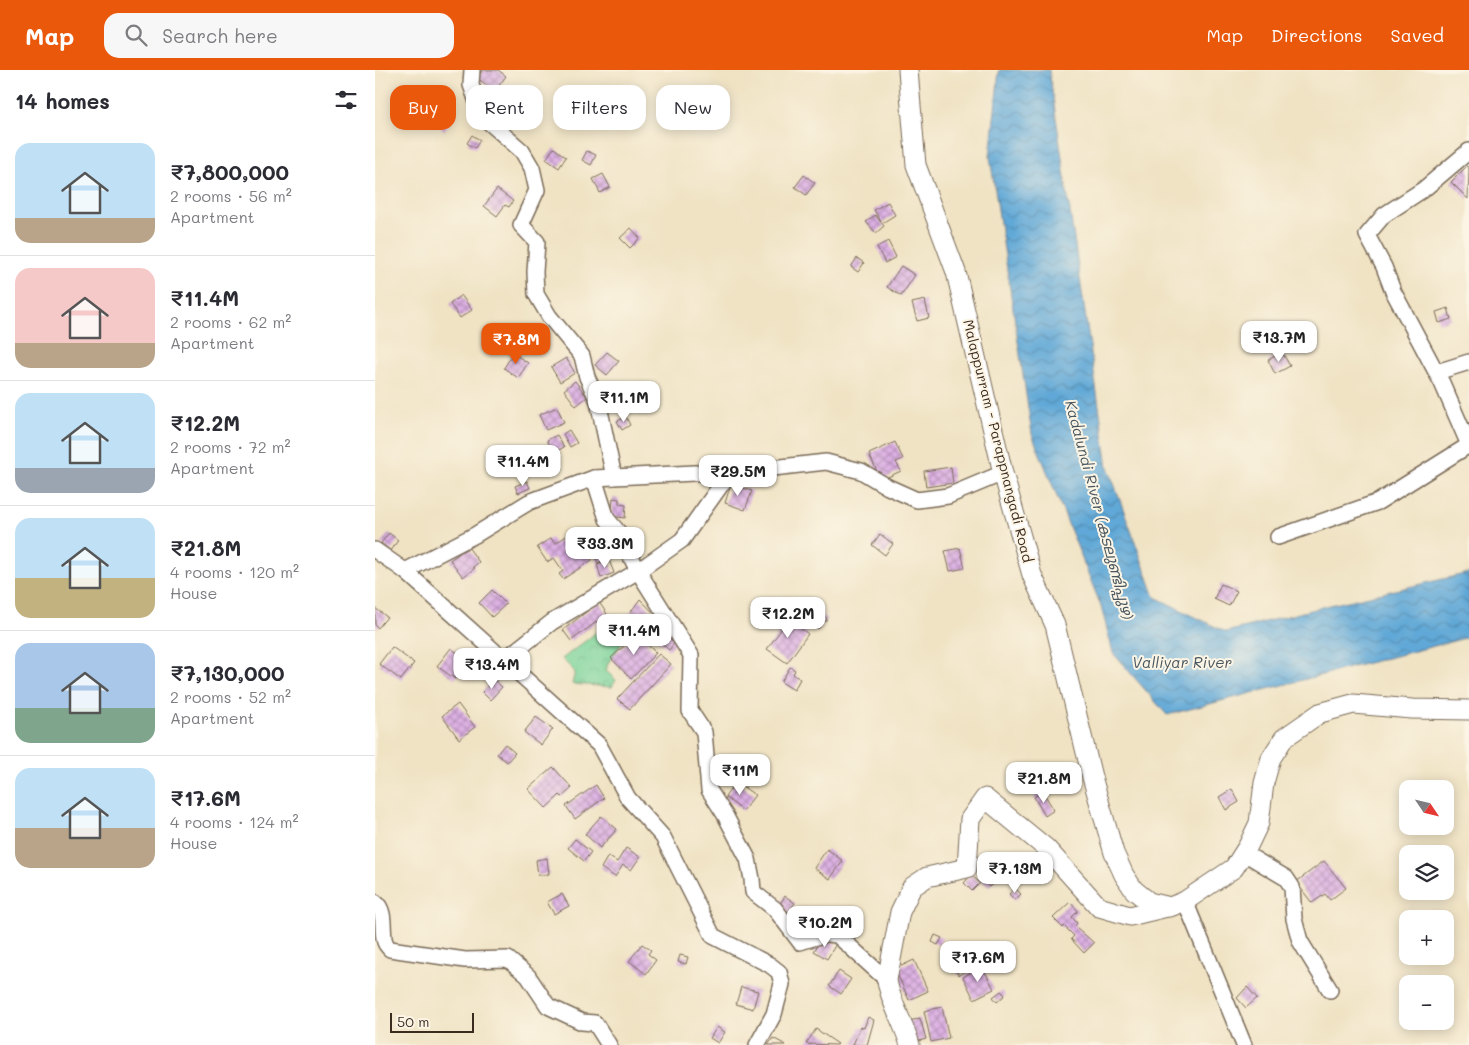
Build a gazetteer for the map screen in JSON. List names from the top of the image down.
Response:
{
  "streets": {
    "main road": ["Malappurram - Parappnangadi Road"]
  },
  "water": ["Kadalundi River (കടലുണ്ടിപ്പുഴ)", "Valliyar River"],
  "scale_bar": "50 m",
  "north": "bottom right",
  "page": {
    "header": "Map",
    "search": "Search here",
    "nav": ["Map", "Directions", "Saved"],
    "heading": "14 homes",
    "chip": [
      "Buy",
      "Rent",
      "Filters",
      "New"
    ],
    "list": [
      {
        "name": "₹7,800,000",
        "note": "2 rooms · 56 m² · Apartment"
      },
      {
        "name": "₹11.4M",
        "note": "2 rooms · 62 m² · Apartment"
      },
      {
        "name": "₹12.2M",
        "note": "2 rooms · 72 m² · Apartment"
      },
      {
        "name": "₹21.8M",
        "note": "4 rooms · 120 m² · House"
      },
      {
        "name": "₹7,130,000",
        "note": "2 rooms · 52 m² · Apartment"
      },
      {
        "name": "₹17.6M",
        "note": "4 rooms · 124 m² · House"
      }
    ],
    "price": [
      "₹13.7M",
      "₹7.8M",
      "₹11.1M",
      "₹11.4M",
      "₹29.5M",
      "₹33.3M",
      "₹12.2M",
      "₹11.4M",
      "₹13.4M",
      "₹11M",
      "₹21.8M",
      "₹7.13M",
      "₹10.2M",
      "₹17.6M"
    ],
    "map_buttons": ["+", "−"],
    "scale": "50 m"
  }
}
